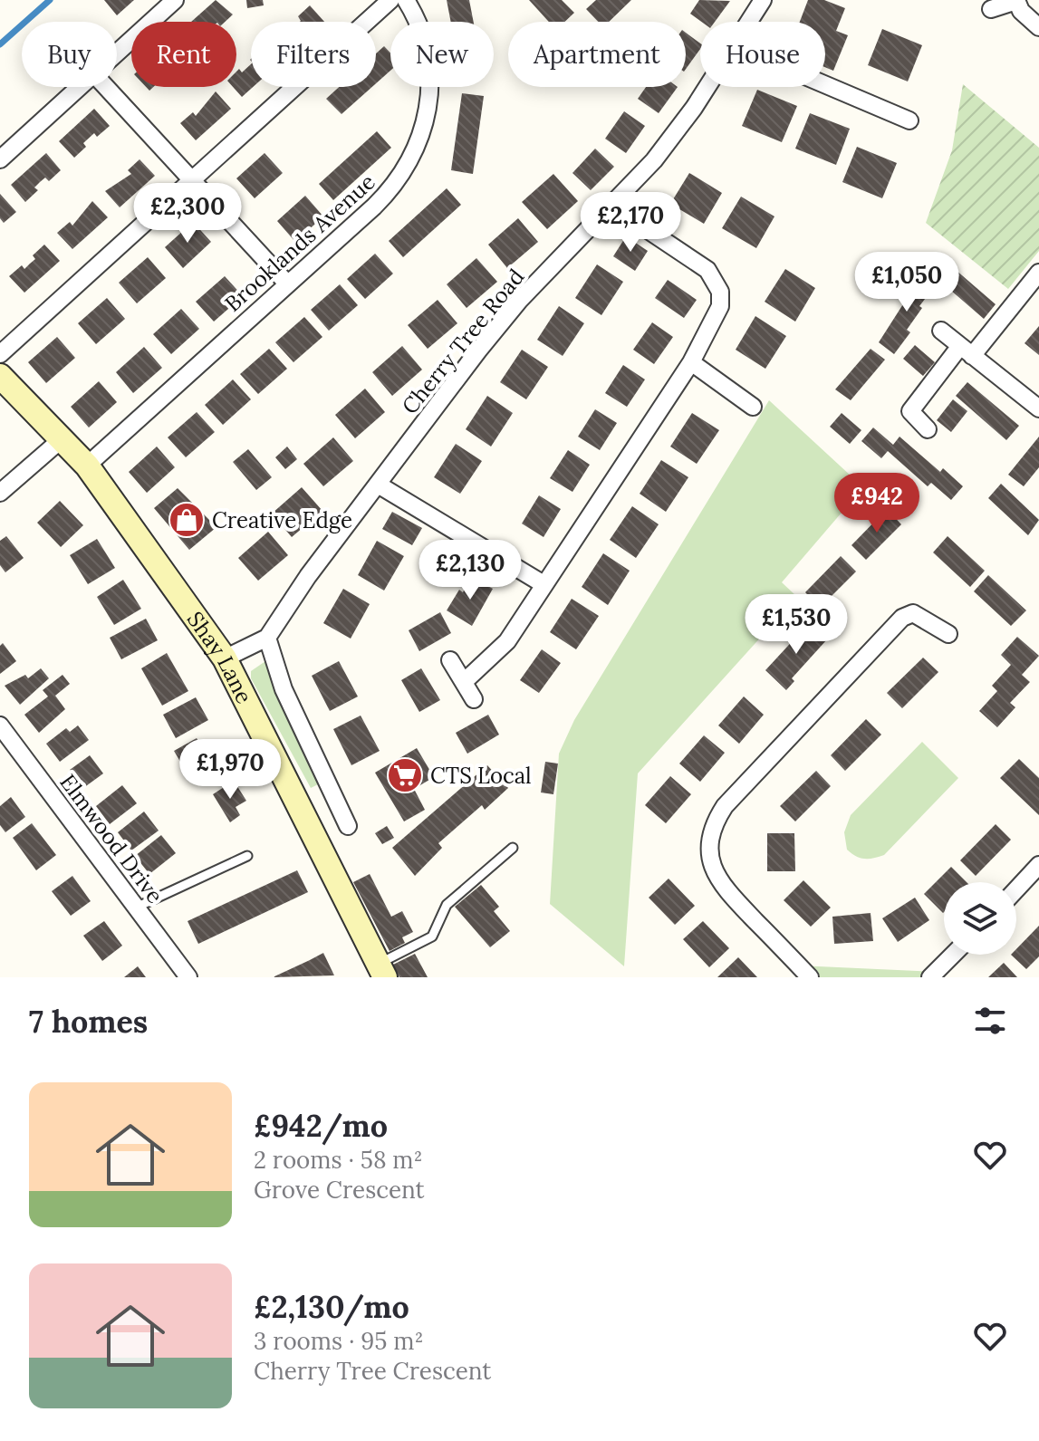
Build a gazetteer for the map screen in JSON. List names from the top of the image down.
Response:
{
  "streets": {
    "main road": ["Shay Lane"],
    "street": ["Brooklands Avenue", "Cherry Tree Road", "Elmwood Drive"]
  },
  "crossings": [
    ["Brooklands Avenue", "Shay Lane"]
  ],
  "places": {
    "shop": ["Creative Edge"],
    "supermarket": ["CTS Local"]
  },
  "page": {
    "chip": [
      "Buy",
      "Rent",
      "Filters",
      "New",
      "Apartment",
      "House"
    ],
    "price": [
      "£2,300",
      "£2,170",
      "£1,050",
      "£942",
      "£2,130",
      "£1,530",
      "£1,970"
    ],
    "heading": "7 homes",
    "list": [
      {
        "name": "£942/mo",
        "note": "2 rooms · 58 m² · Grove Crescent"
      },
      {
        "name": "£2,130/mo",
        "note": "3 rooms · 95 m² · Cherry Tree Crescent"
      }
    ]
  }
}
